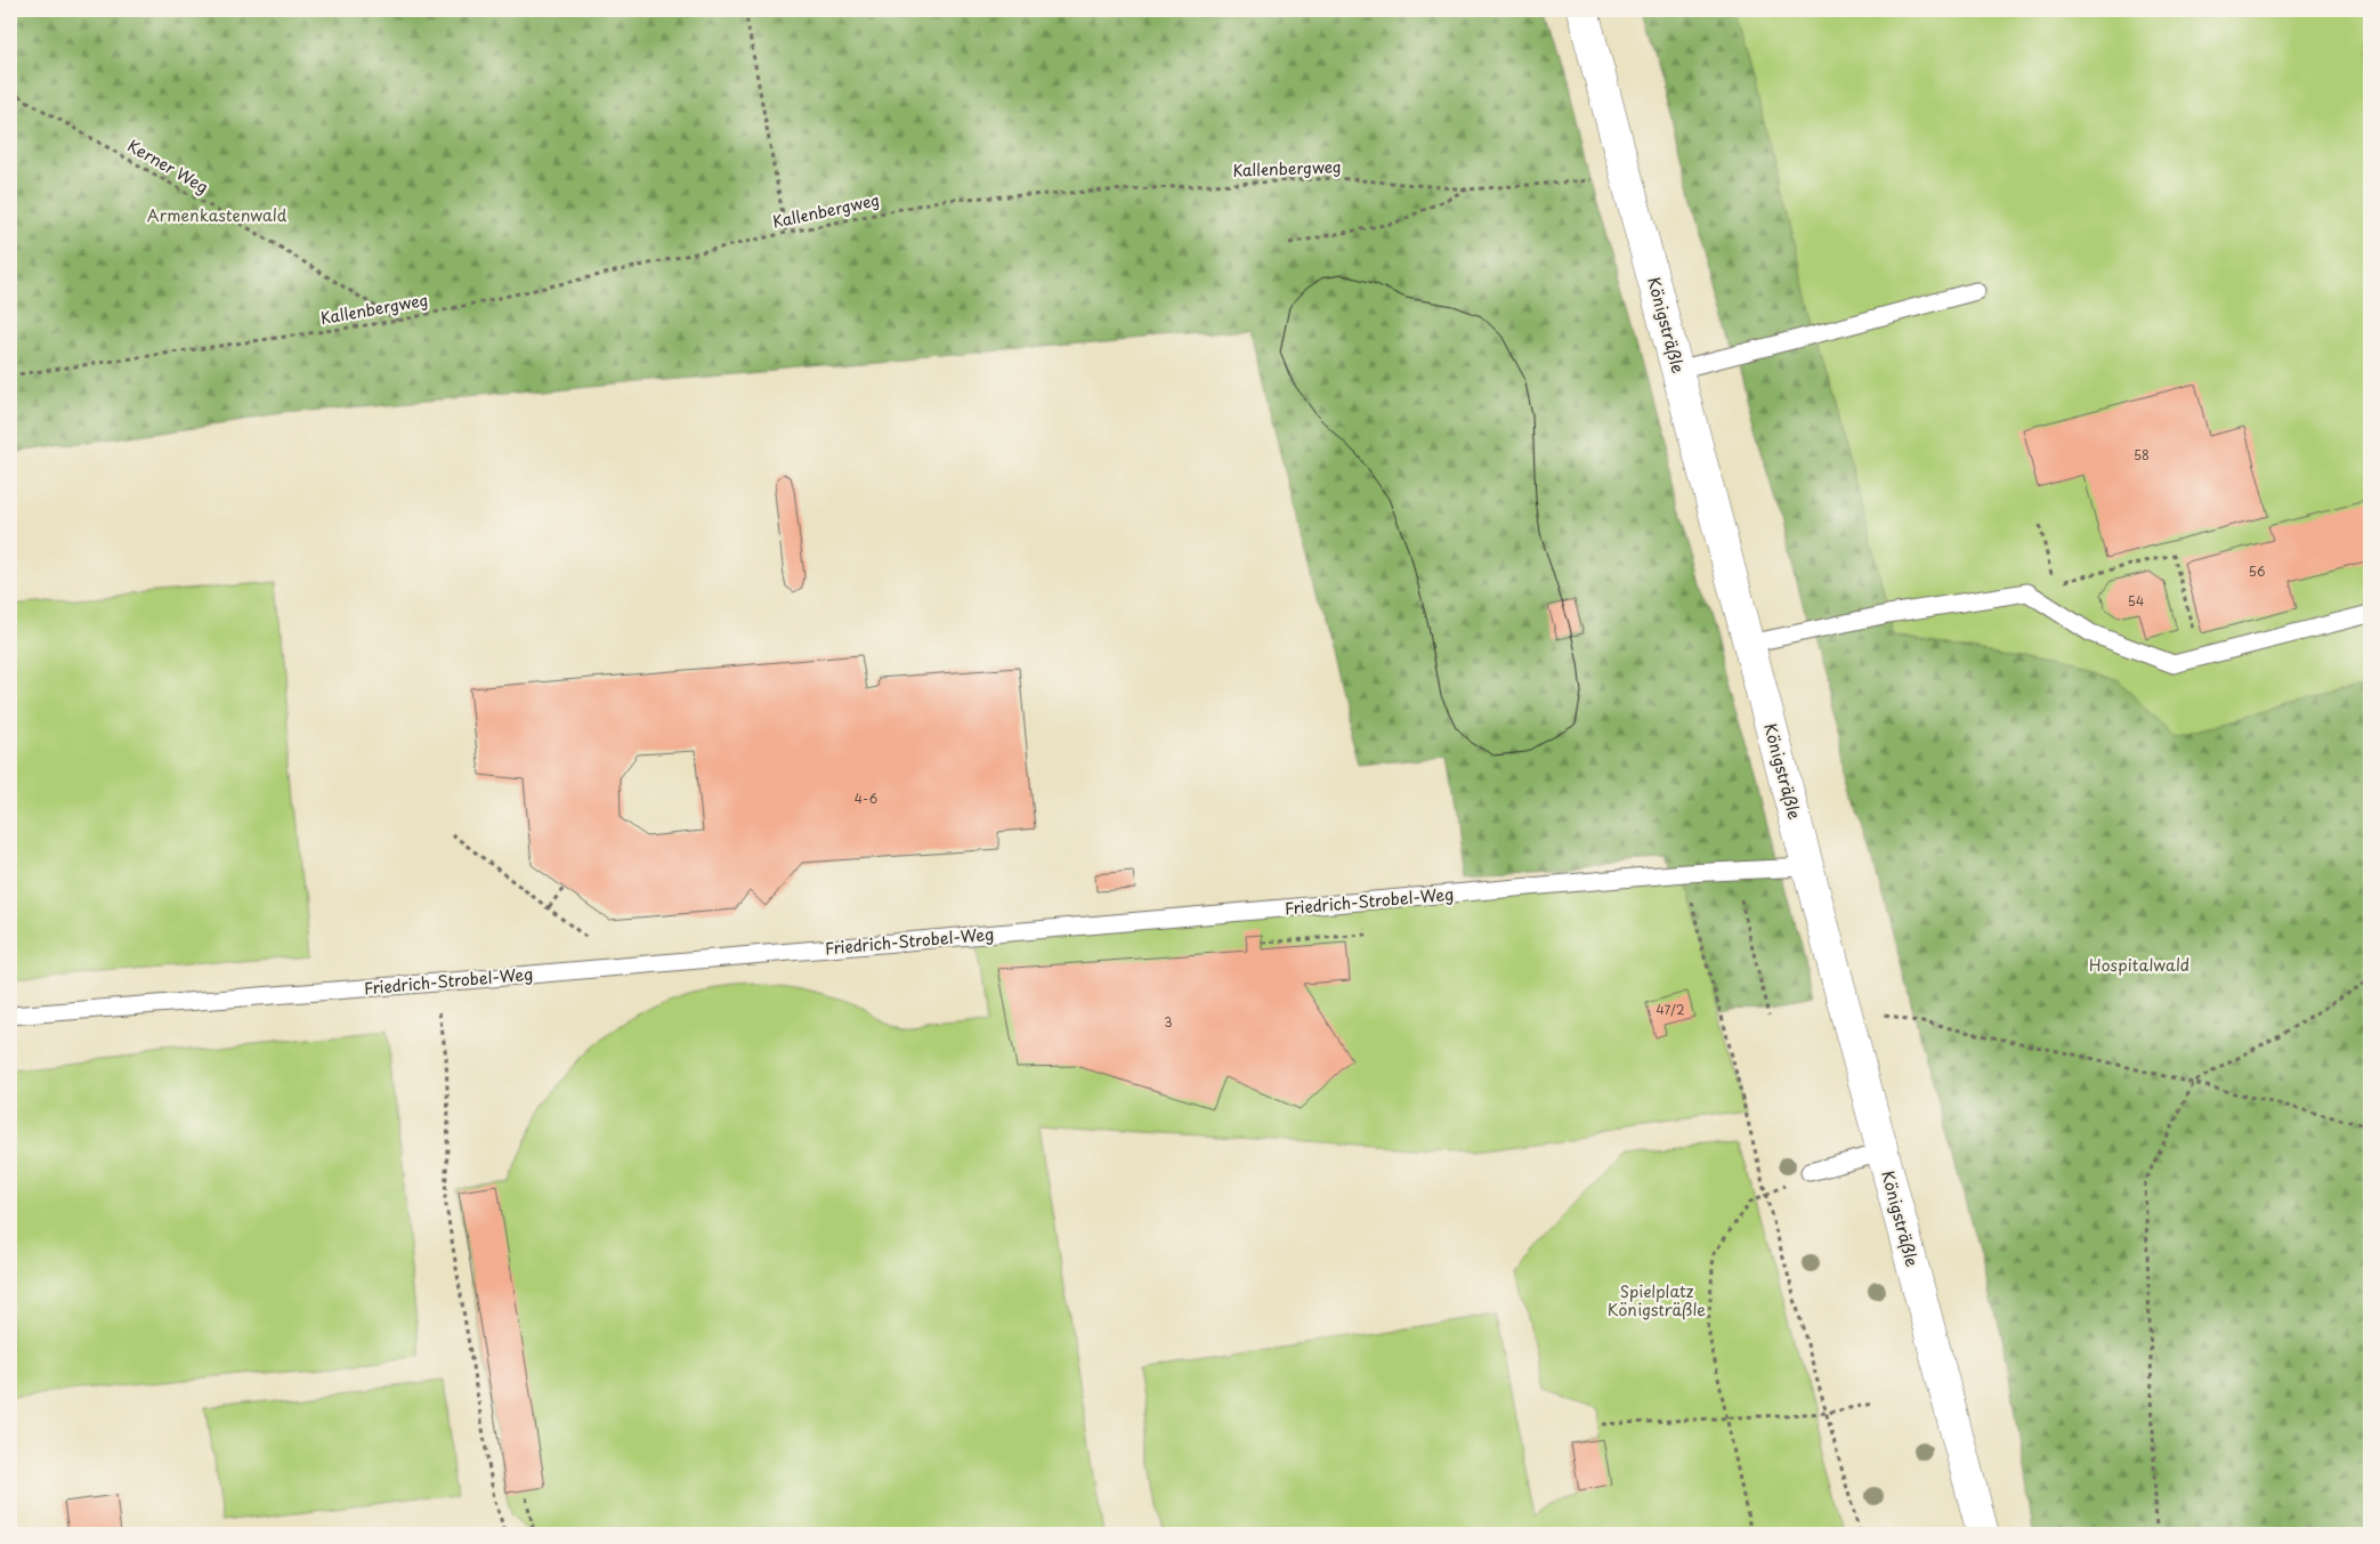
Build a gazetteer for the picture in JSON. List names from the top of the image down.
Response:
{
  "streets": {
    "street": ["Königsträßle"],
    "lane": ["Friedrich-Strobel-Weg"],
    "path": ["Kerner Weg", "Kallenbergweg"]
  },
  "crossings": [
    ["Kerner Weg", "Kallenbergweg"],
    ["Kallenbergweg", "Königsträßle"],
    ["Königsträßle", "Friedrich-Strobel-Weg"]
  ],
  "parks": ["Armenkastenwald", "Hospitalwald", "Spielplatz Königsträßle"],
  "house_numbers": [
    "58",
    "56",
    "54",
    "4-6",
    "47/2",
    "3"
  ]
}
